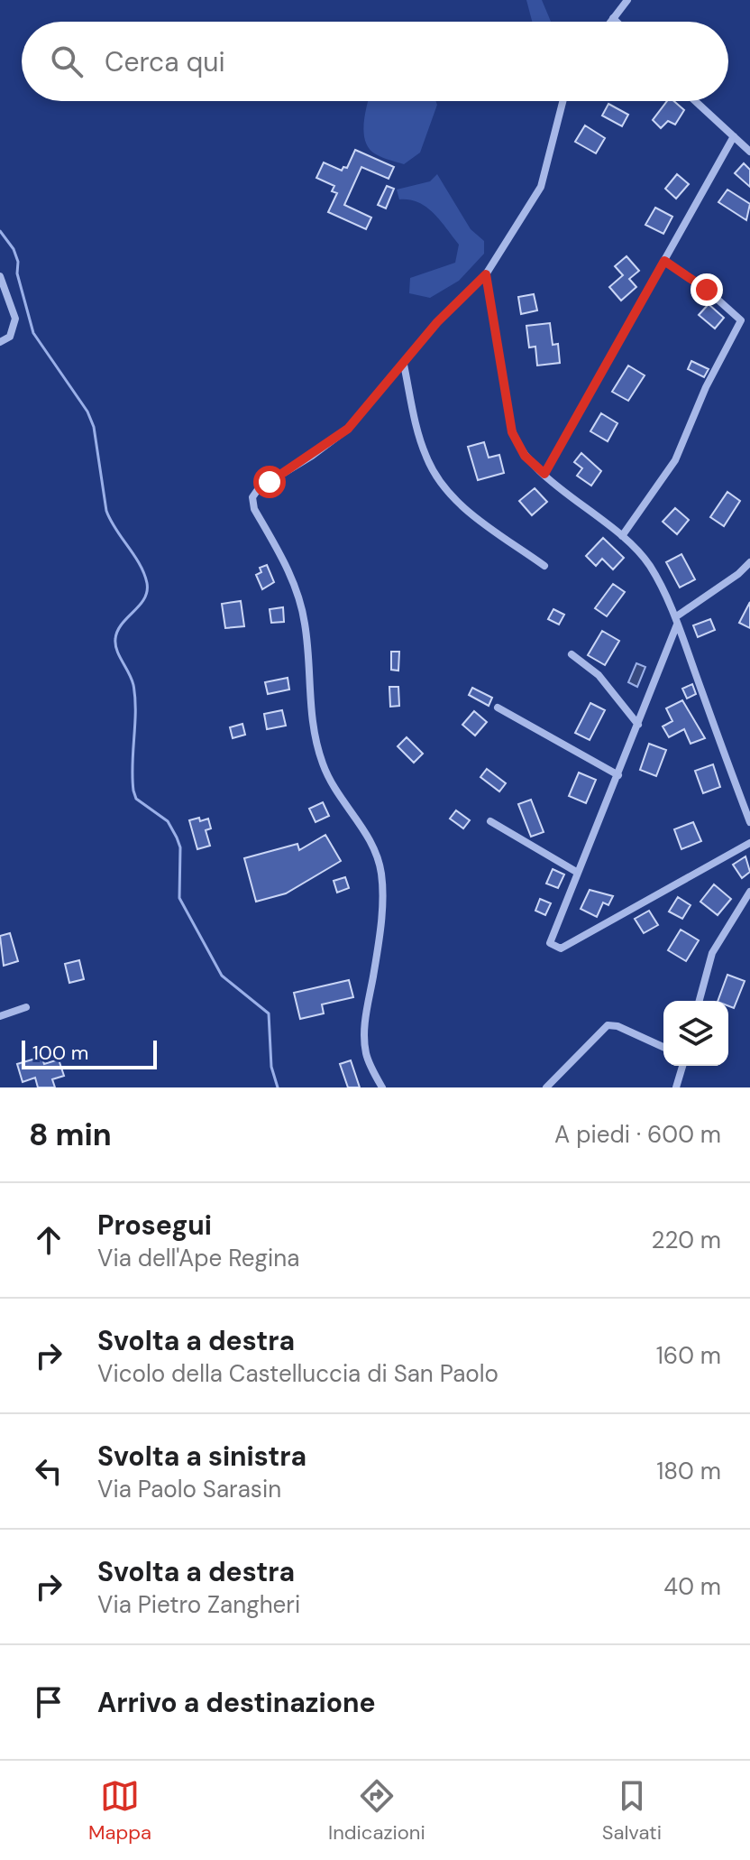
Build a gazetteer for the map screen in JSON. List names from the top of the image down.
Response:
{
  "scale_bar": "100 m",
  "page": {
    "search": "Cerca qui",
    "scale": "100 m",
    "heading": ["8 min", "A piedi · 600 m"],
    "list": [
      ["Prosegui", "Via dell'Ape Regina", "220 m"],
      ["Svolta a destra", "Vicolo della Castelluccia di San Paolo", "160 m"],
      ["Svolta a sinistra", "Via Paolo Sarasin", "180 m"],
      ["Svolta a destra", "Via Pietro Zangheri", "40 m"],
      "Arrivo a destinazione"
    ],
    "nav": ["Mappa", "Indicazioni", "Salvati"]
  }
}
